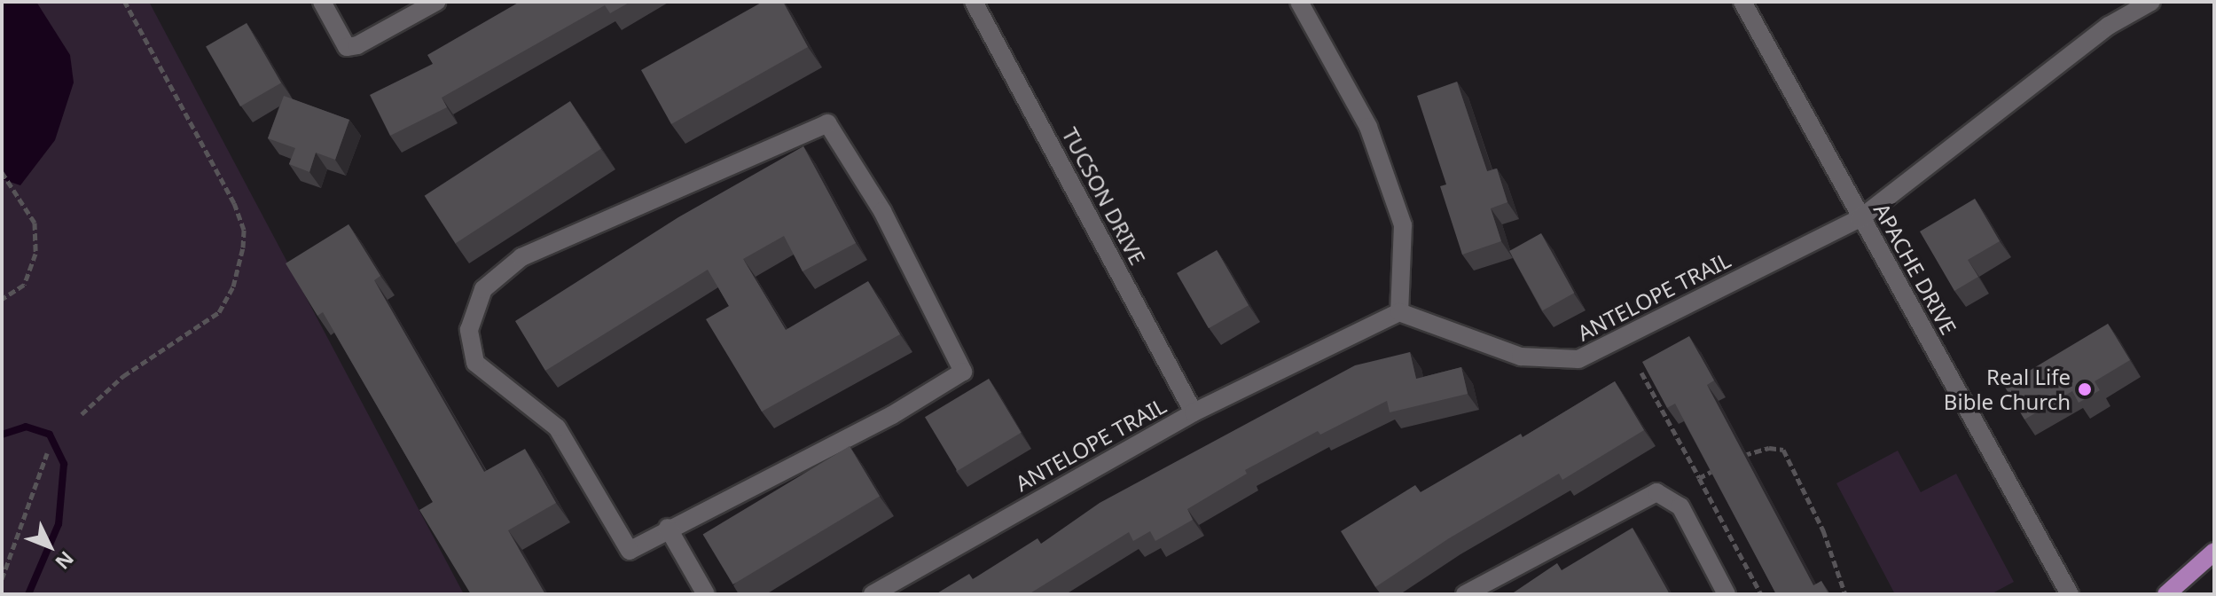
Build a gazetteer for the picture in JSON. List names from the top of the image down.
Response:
{
  "streets": {
    "street": ["TUCSON DRIVE", "APACHE DRIVE", "ANTELOPE TRAIL"]
  },
  "crossings": [
    ["TUCSON DRIVE", "ANTELOPE TRAIL"],
    ["APACHE DRIVE", "ANTELOPE TRAIL"]
  ],
  "places": ["Real Life Bible Church"],
  "north": "bottom right"
}
